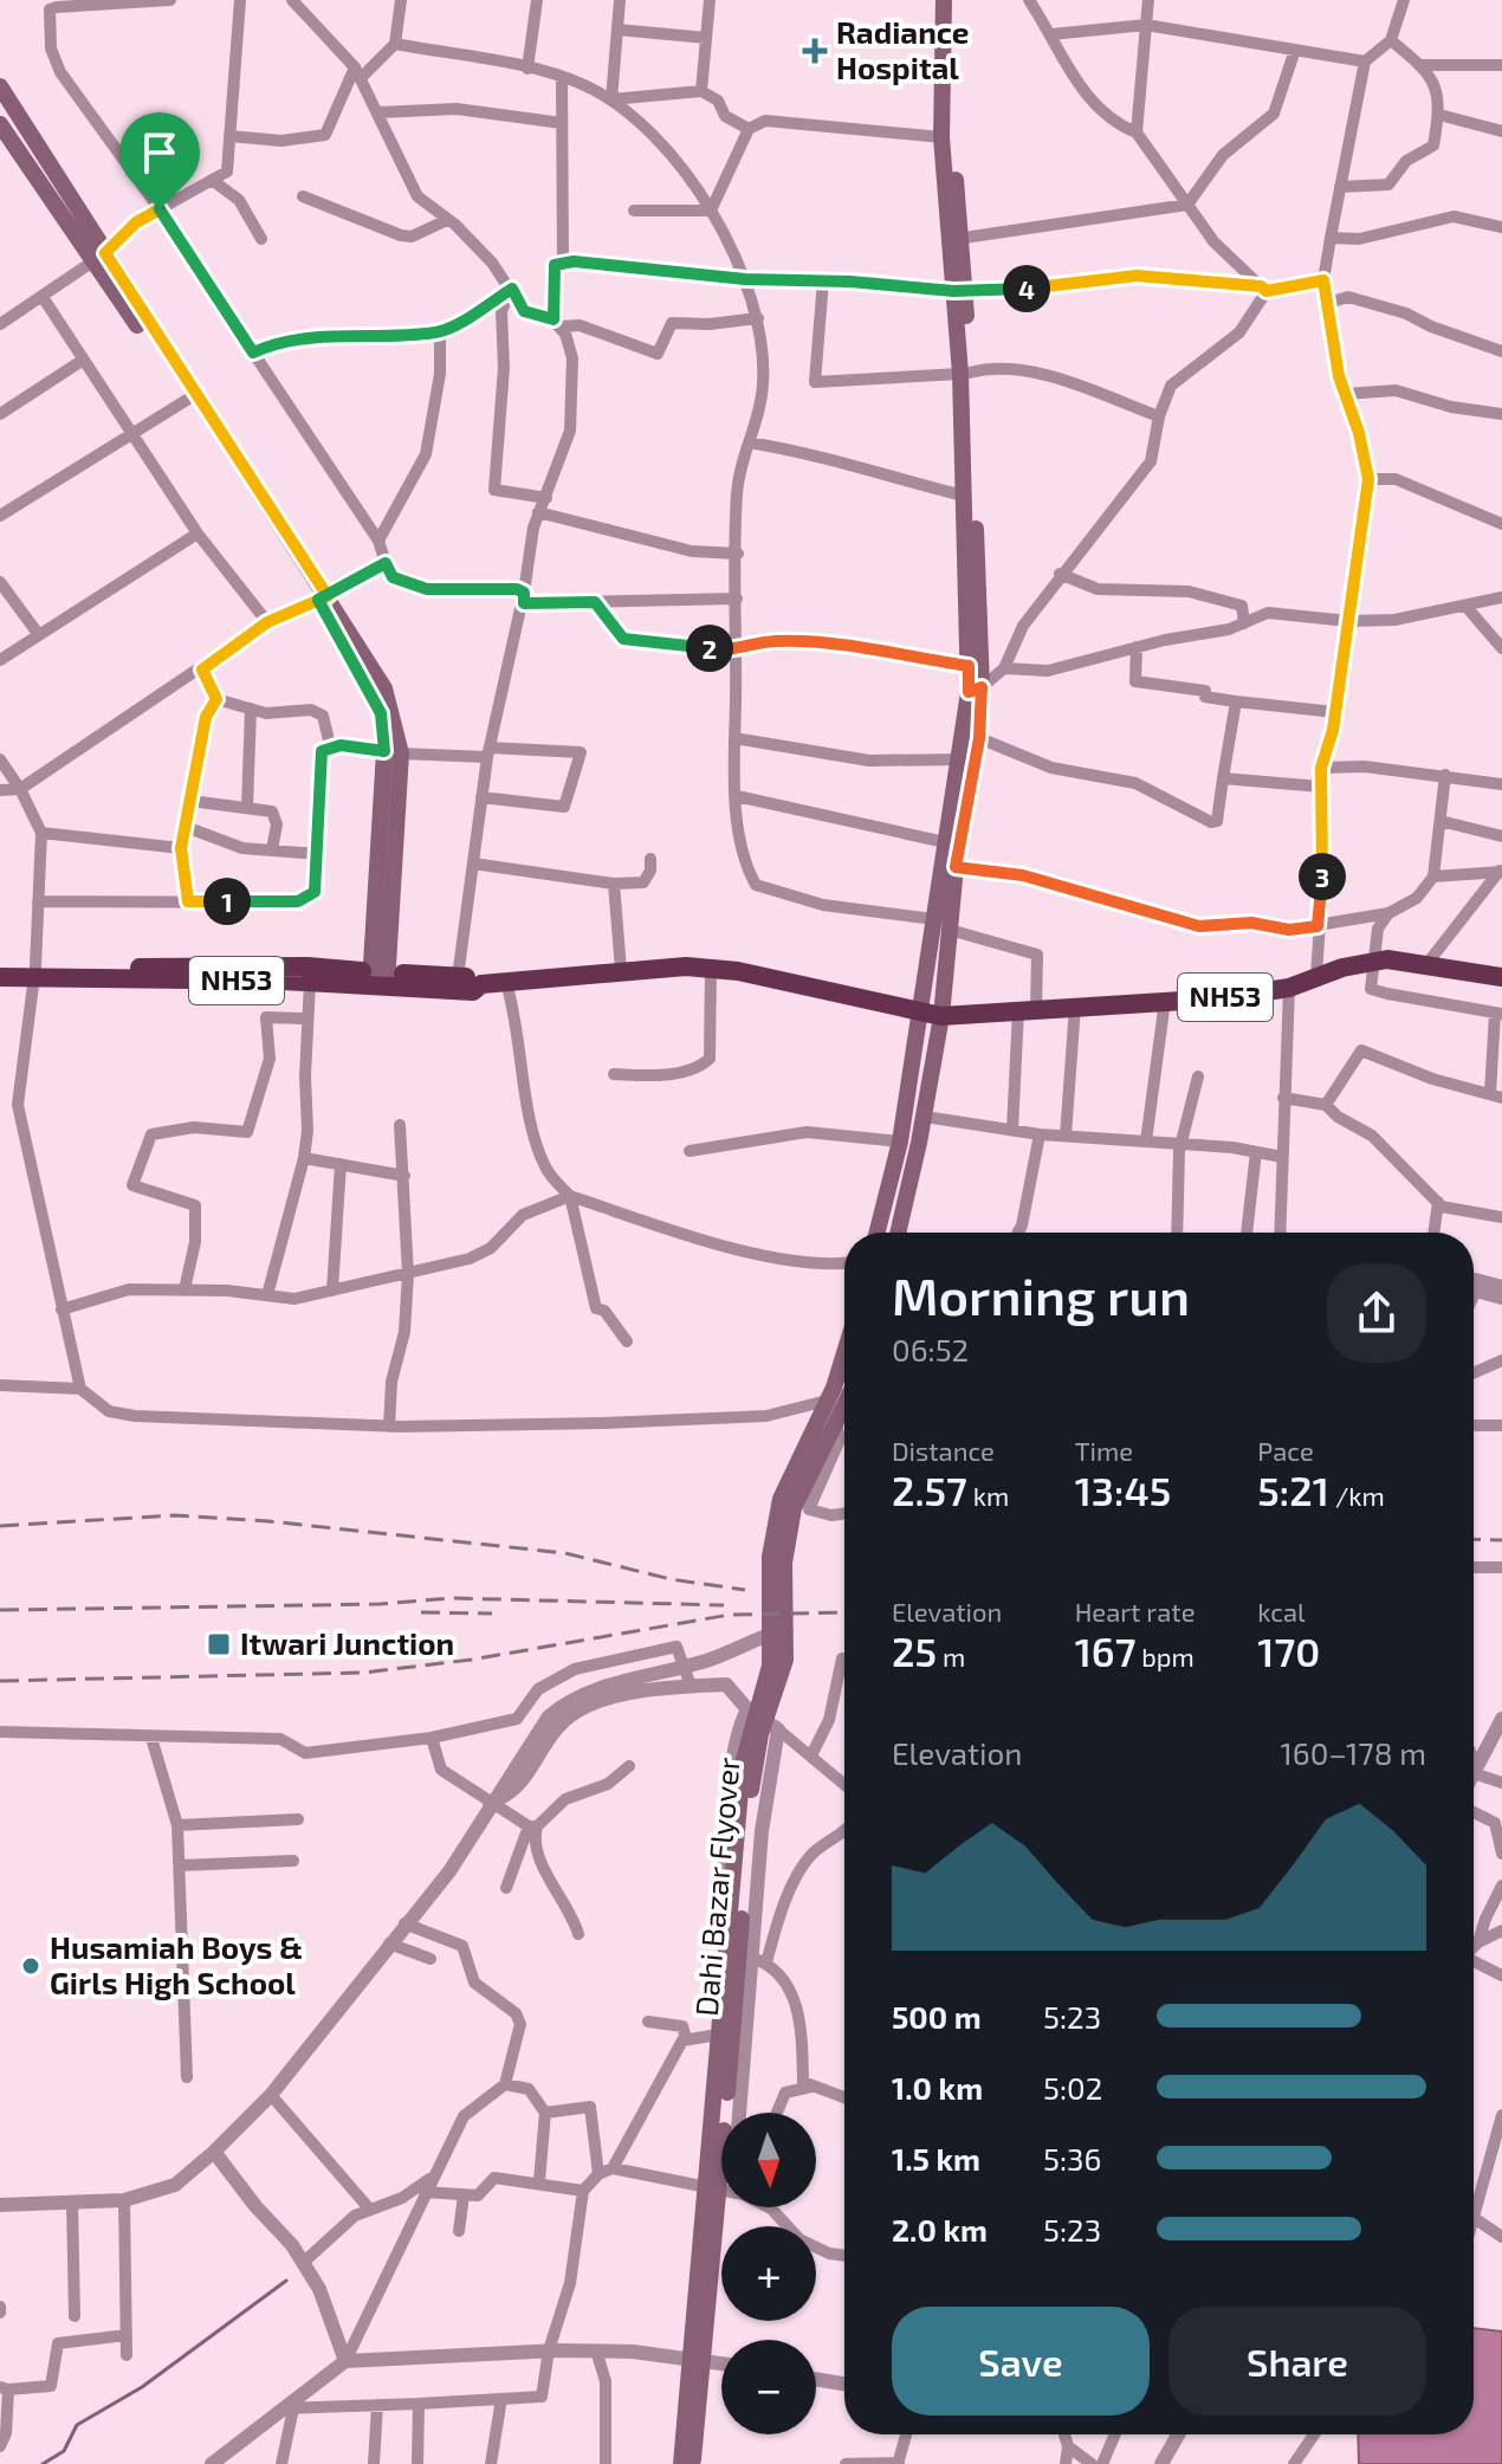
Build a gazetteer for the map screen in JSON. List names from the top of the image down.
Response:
{
  "streets": {
    "highway": ["NH53"],
    "main road": ["Dahi Bazar Flyover"]
  },
  "places": {
    "health": ["Radiance Hospital"],
    "transit": ["Itwari Junction"],
    "other": ["Husamiah Boys & Girls High School"]
  },
  "north": "bottom",
  "page": {
    "pins": [
      "4",
      "2",
      "3",
      "1"
    ],
    "heading": ["Morning run", "06:52"],
    "stats": [
      ["Distance", "2.57 km"],
      ["Time", "13:45"],
      ["Pace", "5:21 /km"],
      ["Elevation", "25 m"],
      ["Heart rate", "167 bpm"],
      ["kcal", "170"]
    ],
    "chart": ["Elevation", "160–178 m"],
    "list": [
      {
        "name": "500 m",
        "note": "5:23"
      },
      {
        "name": "1.0 km",
        "note": "5:02"
      },
      {
        "name": "1.5 km",
        "note": "5:36"
      },
      {
        "name": "2.0 km",
        "note": "5:23"
      }
    ],
    "map_buttons": ["+", "−"],
    "buttons": ["Save", "Share"]
  }
}
